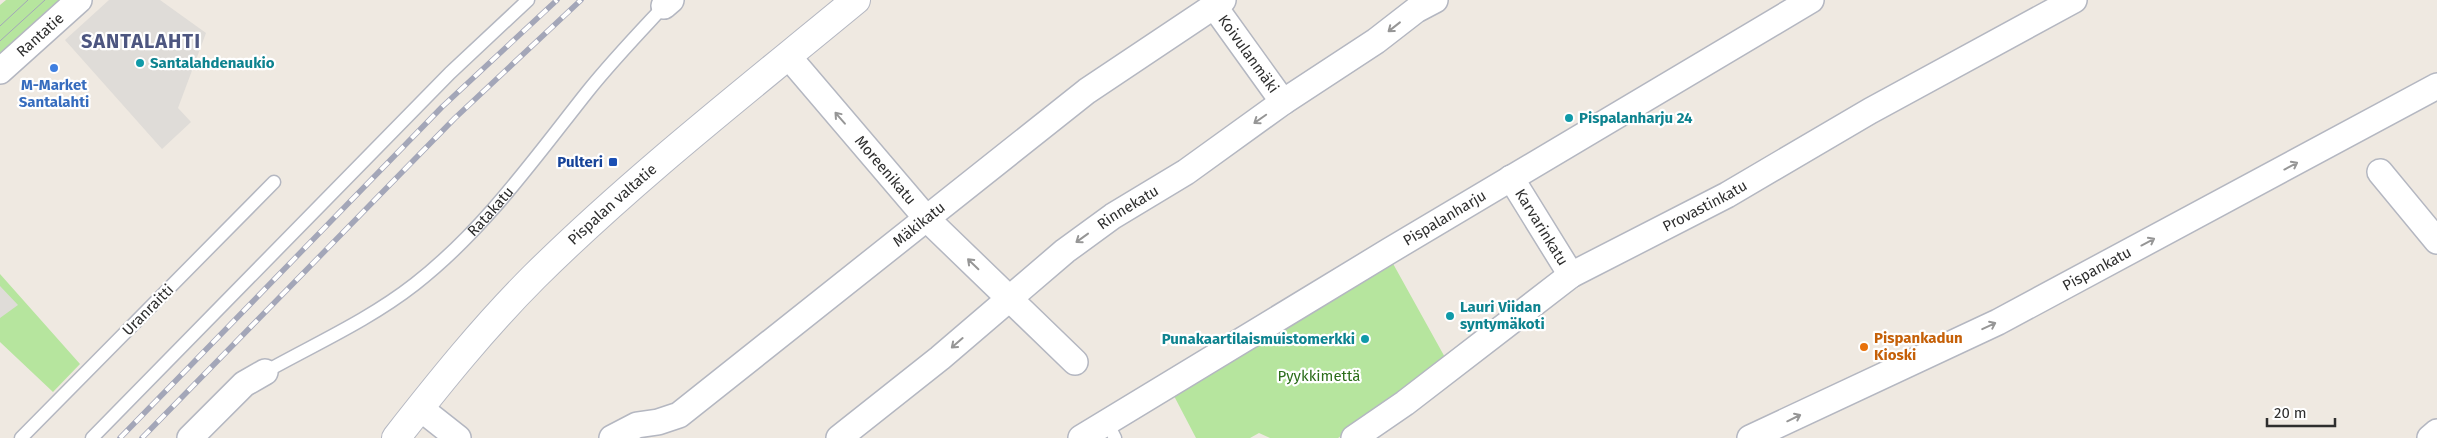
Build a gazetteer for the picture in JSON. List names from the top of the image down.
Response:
{
  "streets": {
    "main road": ["Pispalan valtatie"],
    "street": [
      "Rantatie",
      "Koivulanmäki",
      "Moreenikatu",
      "Provastinkatu",
      "Rinnekatu",
      "Pispalanharju",
      "Mäkikatu",
      "Karvarinkatu",
      "Pispankatu"
    ],
    "lane": ["Ratakatu", "Uranraitti"]
  },
  "crossings": [
    ["Koivulanmäki", "Rinnekatu"],
    ["Koivulanmäki", "Mäkikatu"],
    ["Moreenikatu", "Pispalan valtatie"],
    ["Moreenikatu", "Rinnekatu"],
    ["Moreenikatu", "Mäkikatu"],
    ["Provastinkatu", "Karvarinkatu"],
    ["Pispalanharju", "Karvarinkatu"]
  ],
  "one_way": ["Moreenikatu", "Rinnekatu", "Pispankatu"],
  "districts": ["SANTALAHTI"],
  "parks": ["Pyykkimettä"],
  "places": {
    "other": [
      "Santalahdenaukio",
      "M-Market Santalahti",
      "Pispalanharju 24",
      "Lauri Viidan syntymäkoti",
      "Punakaartilaismuistomerkki",
      "Pispankadun Kioski"
    ],
    "transit": ["Pulteri"]
  },
  "scale_bar": "20 m"
}
